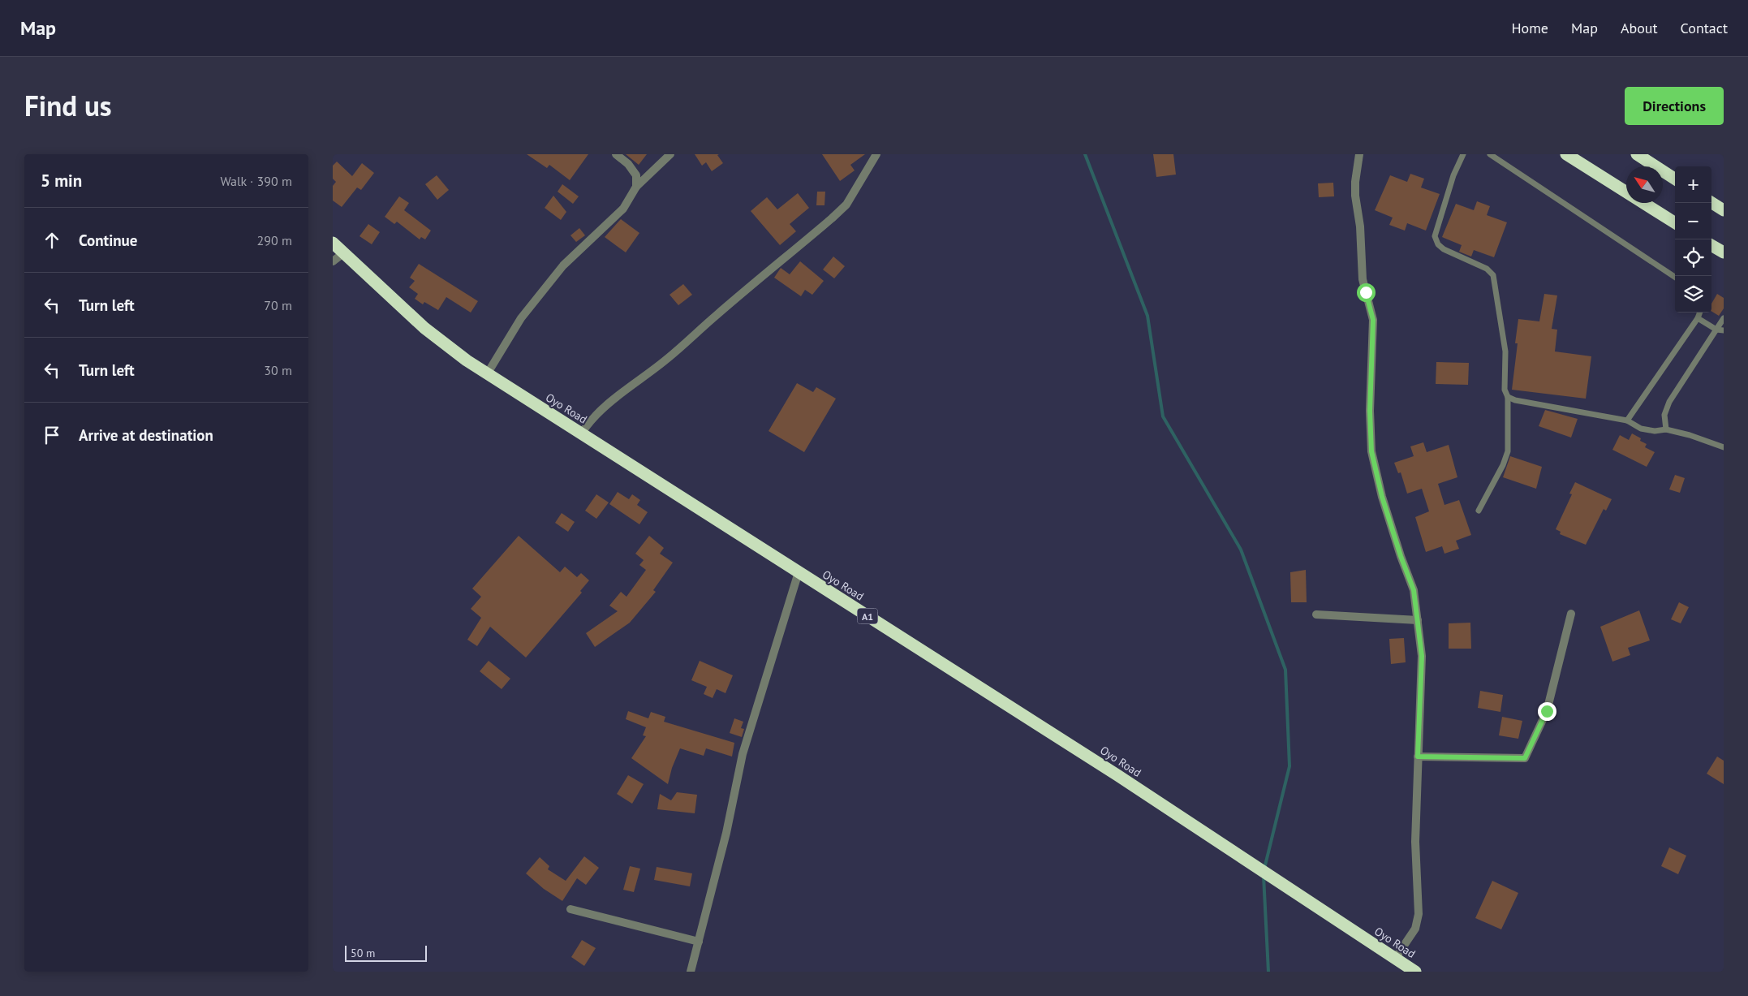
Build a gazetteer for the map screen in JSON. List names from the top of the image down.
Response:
{
  "streets": {
    "highway": ["Oyo Road", "A1"]
  },
  "scale_bar": "50 m",
  "north": "top left",
  "page": {
    "header": "Map",
    "nav": [
      "Home",
      "Map",
      "About",
      "Contact"
    ],
    "title": "Find us",
    "buttons": "Directions",
    "heading": ["5 min", "Walk · 390 m"],
    "map_buttons": ["+", "−"],
    "list": [
      ["Continue", "290 m"],
      ["Turn left", "70 m"],
      ["Turn left", "30 m"],
      "Arrive at destination"
    ],
    "scale": "50 m"
  }
}
